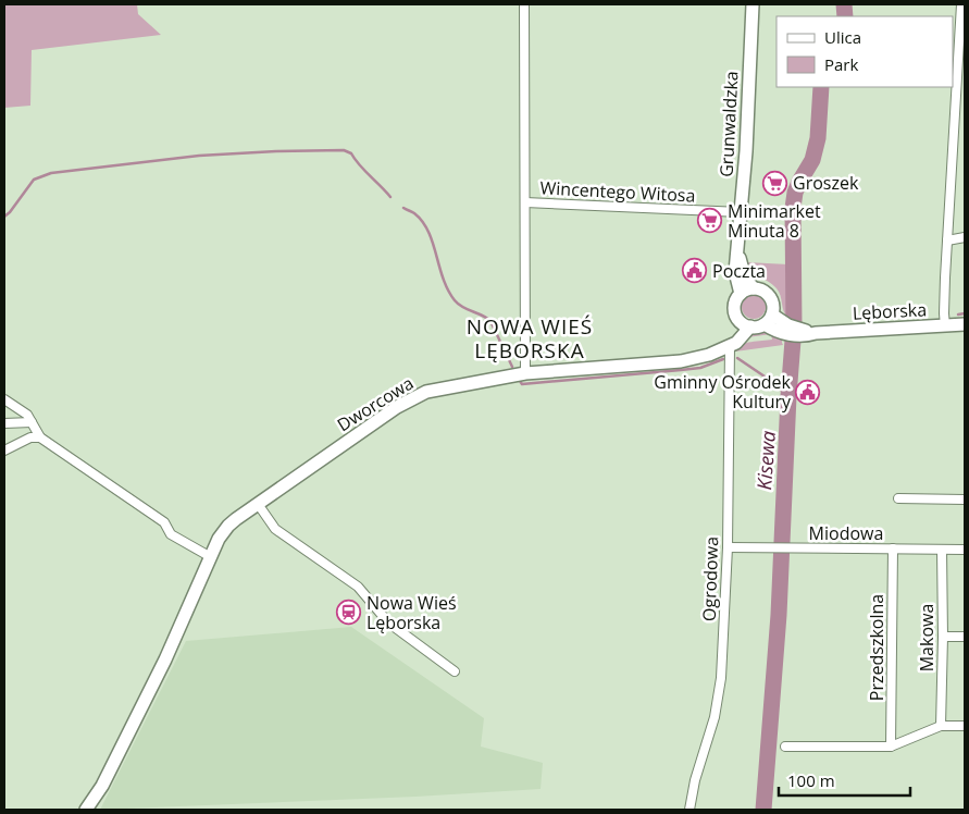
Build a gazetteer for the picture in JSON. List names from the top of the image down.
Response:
{
  "streets": {
    "street": [
      "Grunwaldzka",
      "Wincentego Witosa",
      "Lęborska",
      "Dworcowa",
      "Miodowa",
      "Ogrodowa",
      "Makowa",
      "Przedszkolna"
    ]
  },
  "crossings": [
    ["Grunwaldzka", "Wincentego Witosa"],
    ["Grunwaldzka", "Lęborska"],
    ["Grunwaldzka", "Dworcowa"],
    ["Wincentego Witosa", "Dworcowa"],
    ["Lęborska", "Dworcowa"],
    ["Dworcowa", "Ogrodowa"],
    ["Miodowa", "Ogrodowa"],
    ["Miodowa", "Makowa"],
    ["Miodowa", "Przedszkolna"]
  ],
  "districts": ["NOWA WIEŚ LĘBORSKA"],
  "water": ["Kisewa"],
  "places": {
    "supermarket": ["Groszek", "Minimarket Minuta 8"],
    "public building": ["Poczta", "Gminny Ośrodek Kultury"],
    "station": ["Nowa Wieś Lęborska"]
  },
  "legend": ["Ulica", "Park"],
  "scale_bar": "100 m"
}
